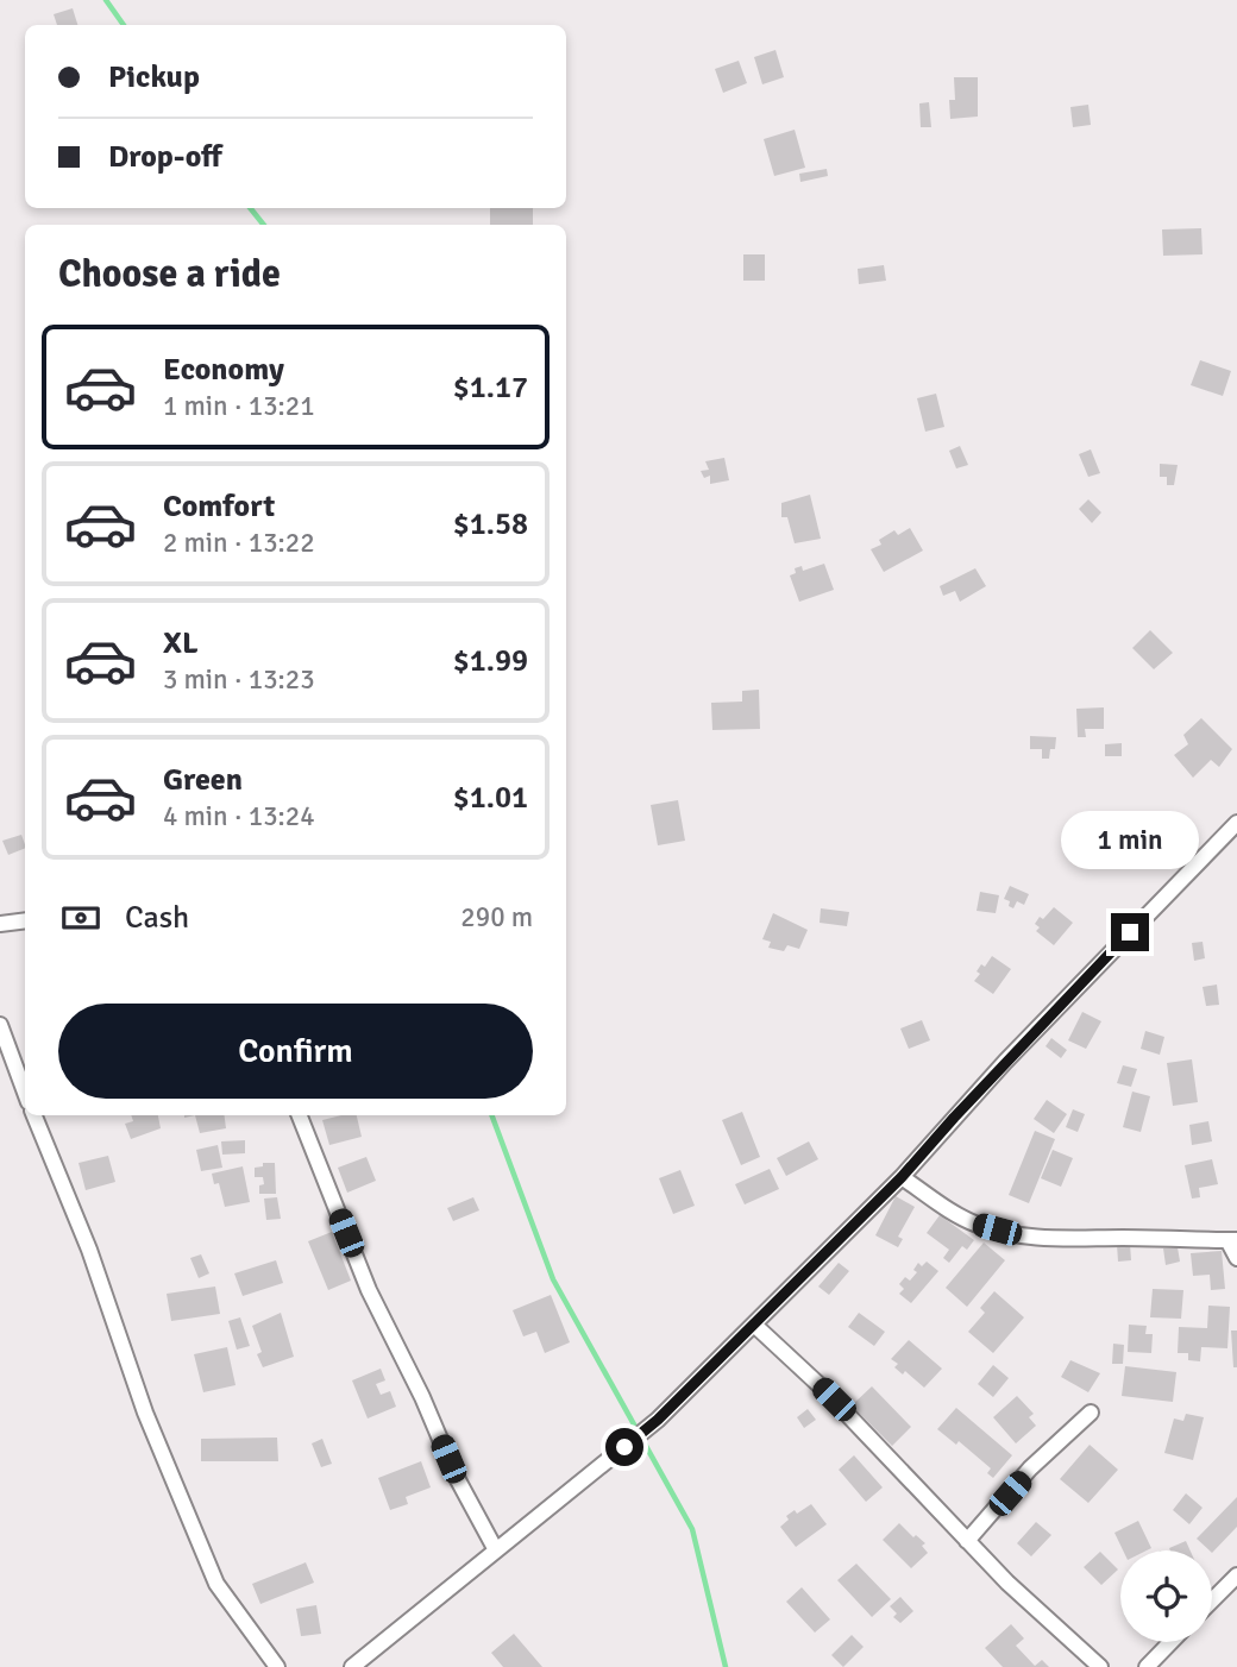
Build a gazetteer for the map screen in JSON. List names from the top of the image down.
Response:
{
  "page": {
    "banner": ["Pickup", "Drop-off"],
    "heading": "Choose a ride",
    "list": [
      {
        "name": "Economy",
        "note": "1 min · 13:21",
        "value": "$1.17"
      },
      {
        "name": "Comfort",
        "note": "2 min · 13:22",
        "value": "$1.58"
      },
      {
        "name": "XL",
        "note": "3 min · 13:23",
        "value": "$1.99"
      },
      {
        "name": "Green",
        "note": "4 min · 13:24",
        "value": "$1.01"
      }
    ],
    "bubble": "1 min",
    "pay": ["Cash", "290 m"],
    "buttons": "Confirm"
  }
}
